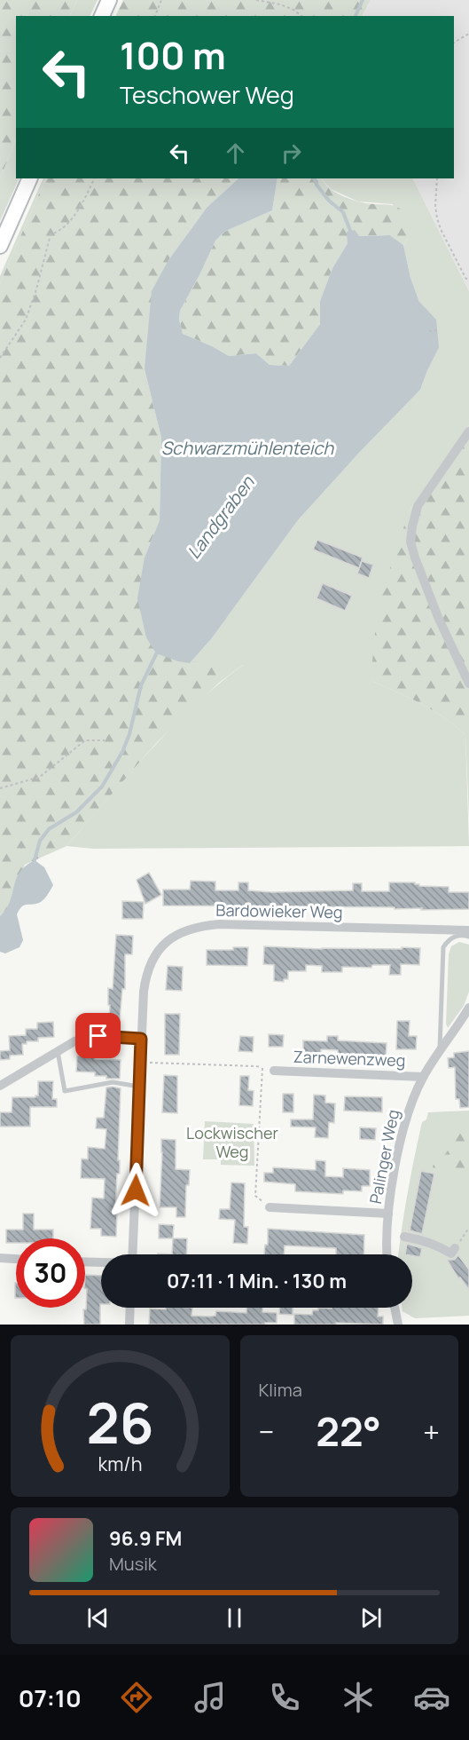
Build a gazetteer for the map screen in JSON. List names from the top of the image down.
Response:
{
  "streets": {
    "street": ["Bardowieker Weg", "Zarnewenzweg", "Palinger Weg"]
  },
  "crossings": [
    ["Zarnewenzweg", "Palinger Weg"]
  ],
  "water": ["Schwarzmühlenteich", "Landgraben"],
  "parks": ["Lockwischer Weg"],
  "page": {
    "turn": ["100 m", "Teschower Weg"],
    "limit": "30",
    "trip": "07:11 · 1 Min. · 130 m",
    "tile": "Klima",
    "heat": ["−", "22°", "+"],
    "song": ["96.9 FM", "Musik"],
    "tabs": "07:10",
    "gauge": ["26", "km/h"]
  }
}
